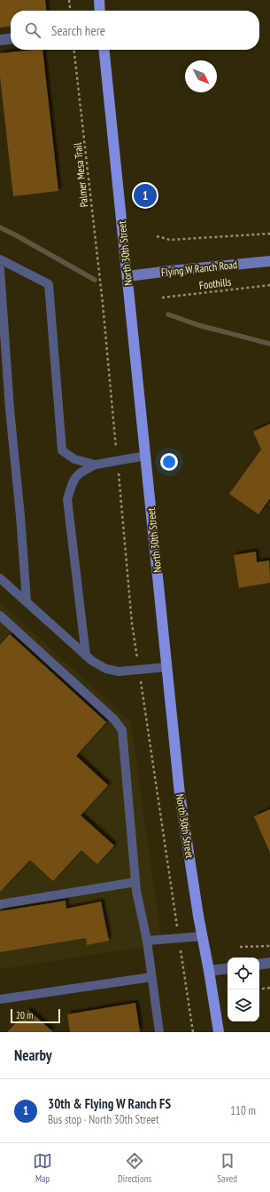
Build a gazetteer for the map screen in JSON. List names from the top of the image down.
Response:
{
  "streets": {
    "main road": ["North 30th Street"],
    "street": ["Flying W Ranch Road"],
    "path": ["Palmer Mesa Trail", "Foothills"]
  },
  "crossings": [
    ["North 30th Street", "Flying W Ranch Road"]
  ],
  "scale_bar": "20 m",
  "north": "bottom right",
  "page": {
    "search": "Search here",
    "pins": "1",
    "scale": "20 m",
    "heading": "Nearby",
    "list": [
      {
        "mark": "1",
        "name": "30th & Flying W Ranch FS",
        "note": "Bus stop · North 30th Street",
        "value": "110 m"
      }
    ],
    "nav": ["Map", "Directions", "Saved"]
  }
}
